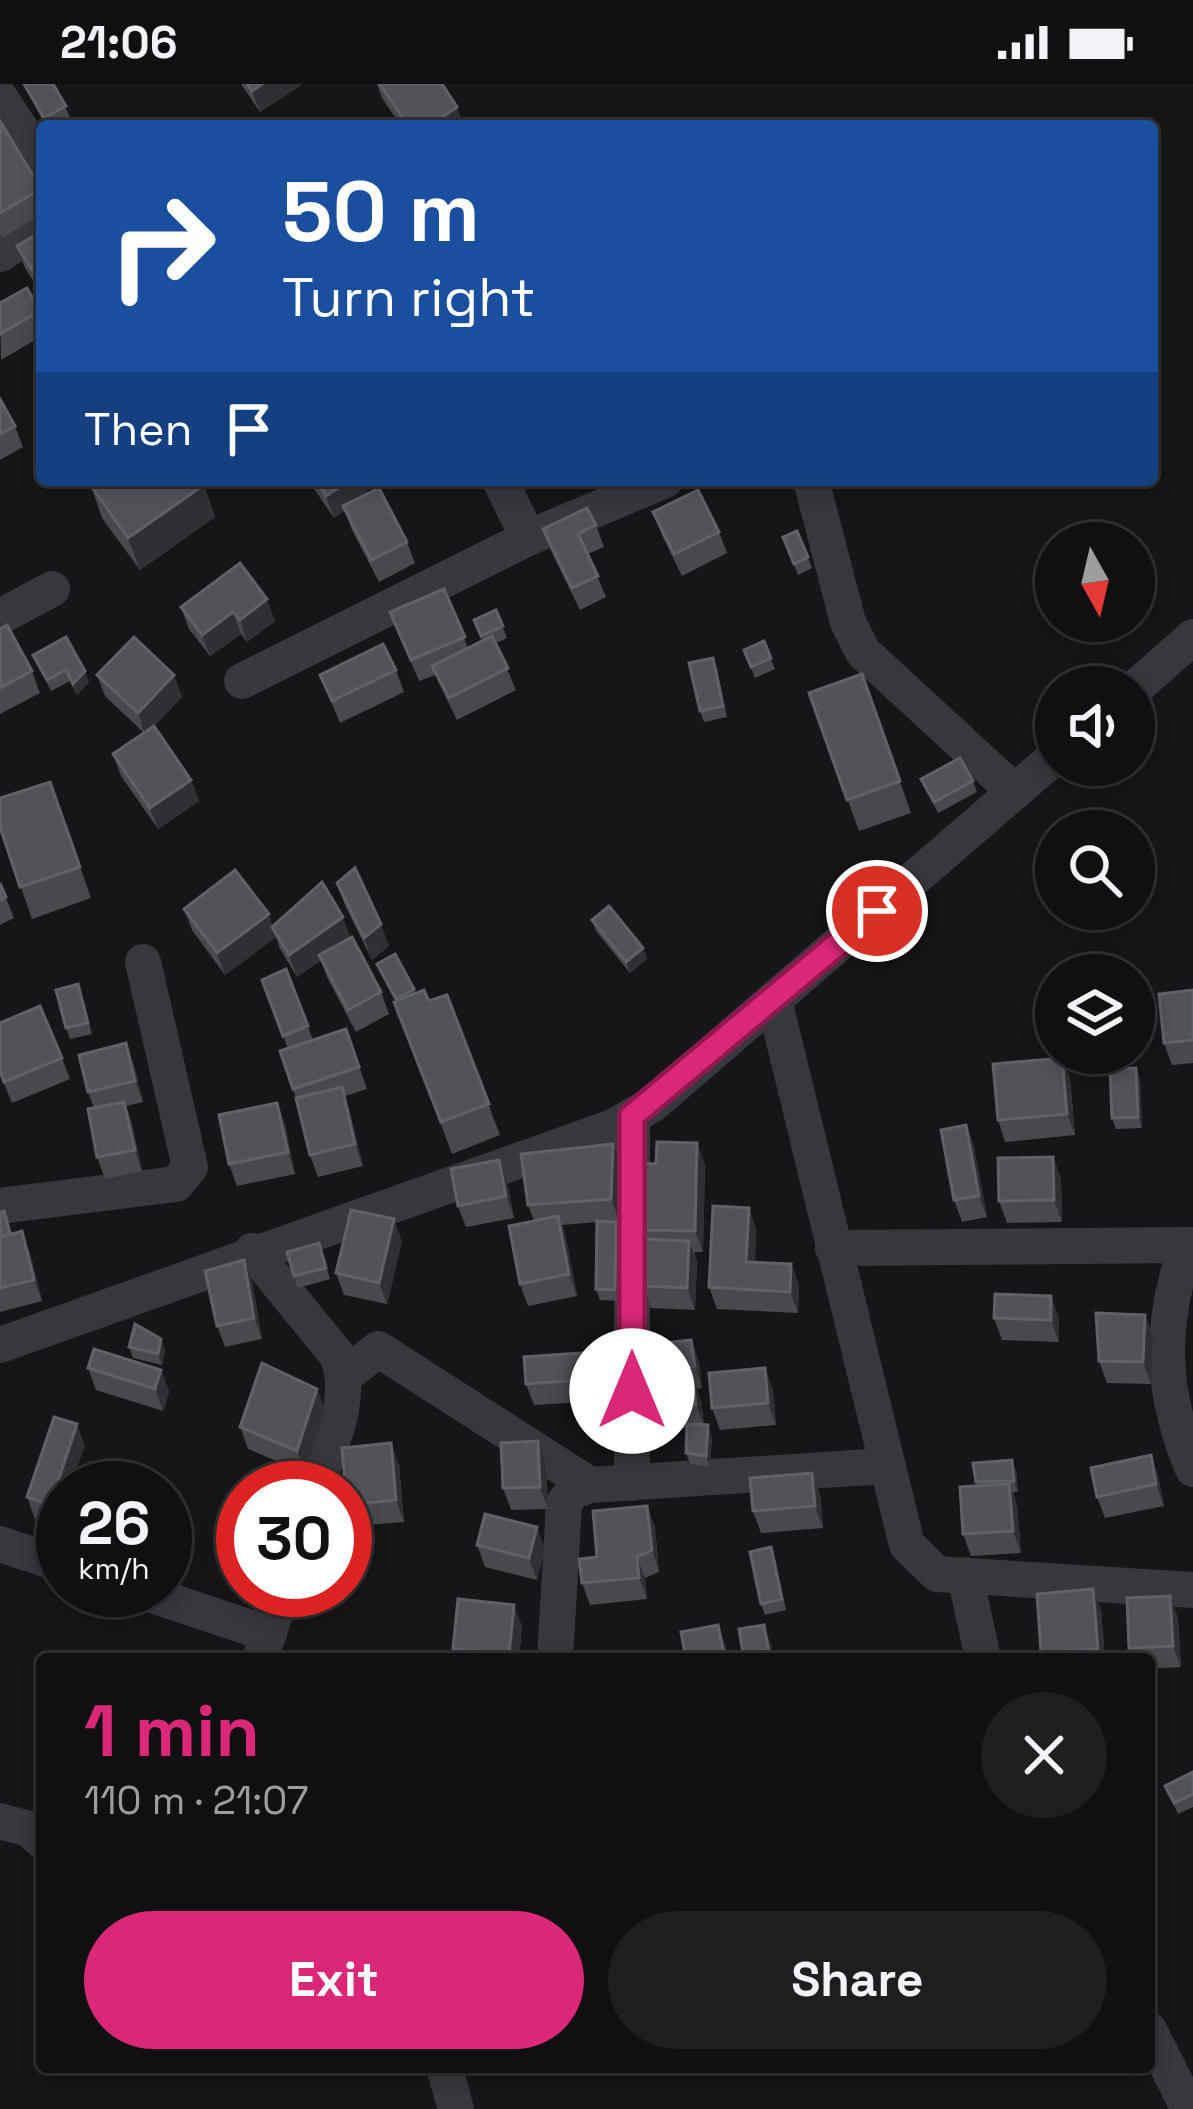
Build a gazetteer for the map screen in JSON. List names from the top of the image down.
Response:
{
  "north": "bottom",
  "page": {
    "status": "21:06",
    "turn": ["50 m", "Turn right"],
    "then": "Then",
    "speed": "26 km/h",
    "limit": "30",
    "heading": ["1 min", "110 m · 21:07"],
    "buttons": ["Exit", "Share"]
  }
}
